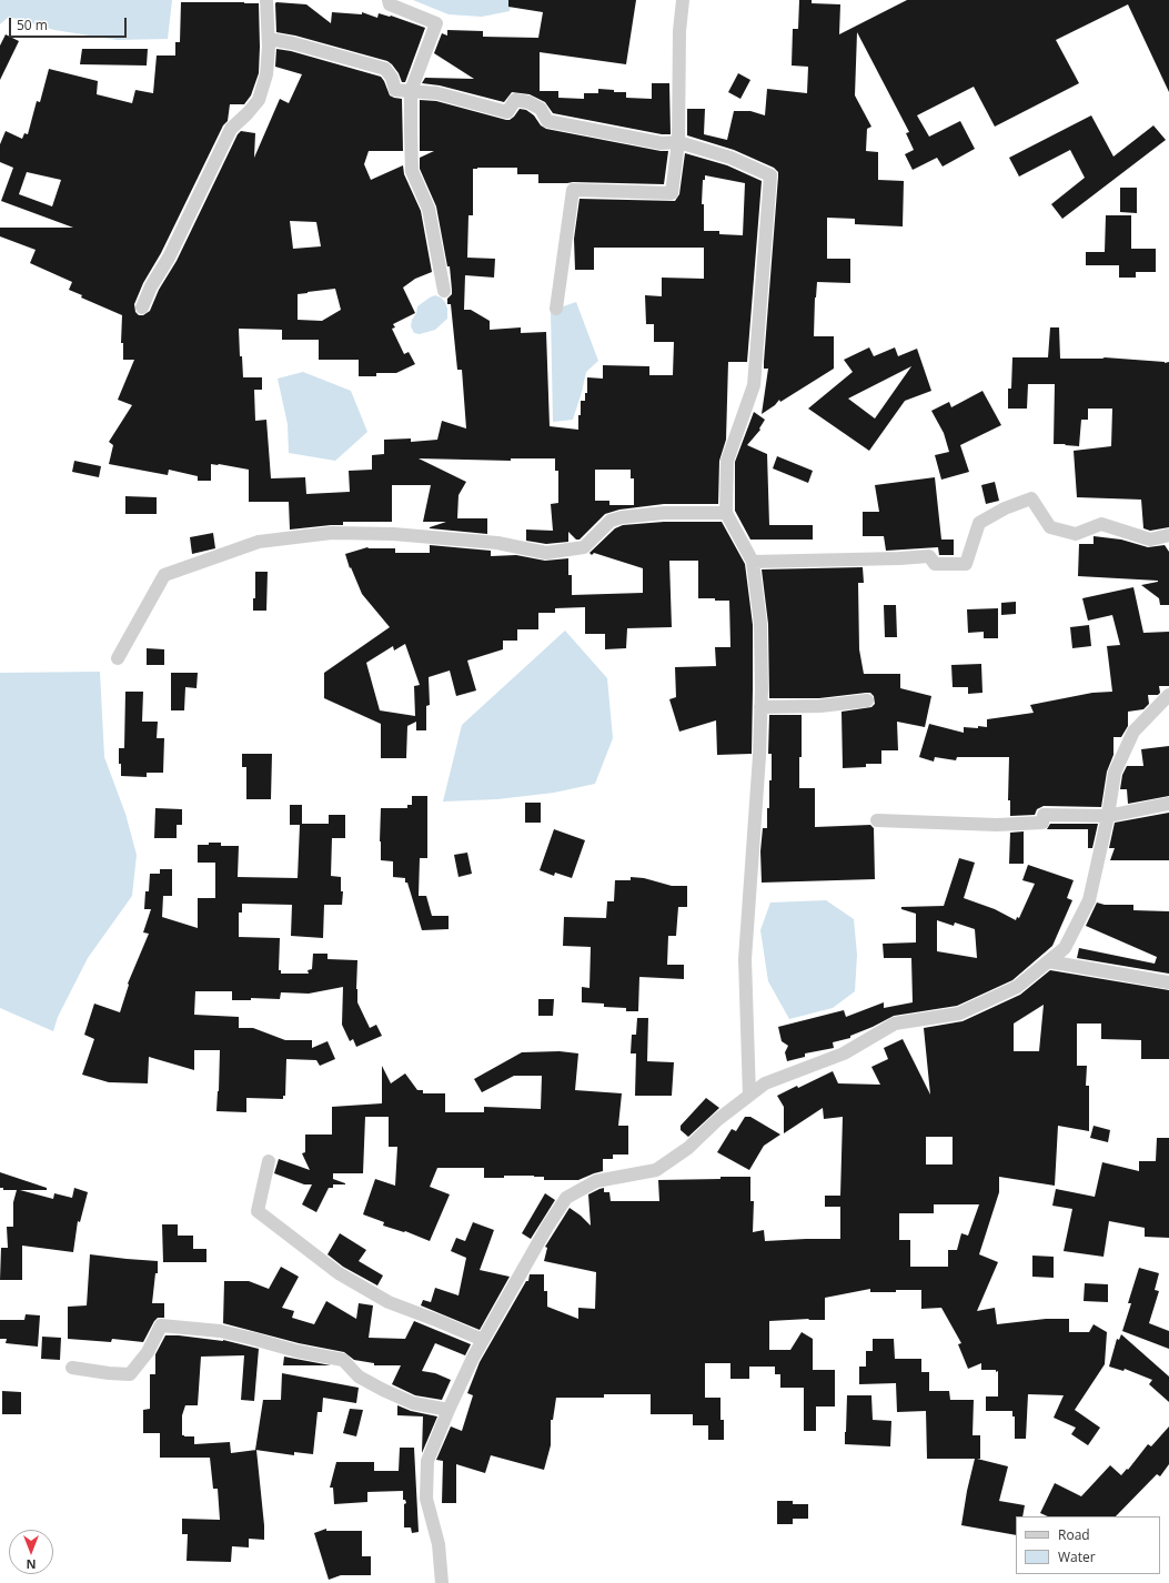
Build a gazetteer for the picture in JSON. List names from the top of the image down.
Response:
{
  "legend": ["Road", "Water"],
  "scale_bar": "50 m",
  "north": "bottom"
}
